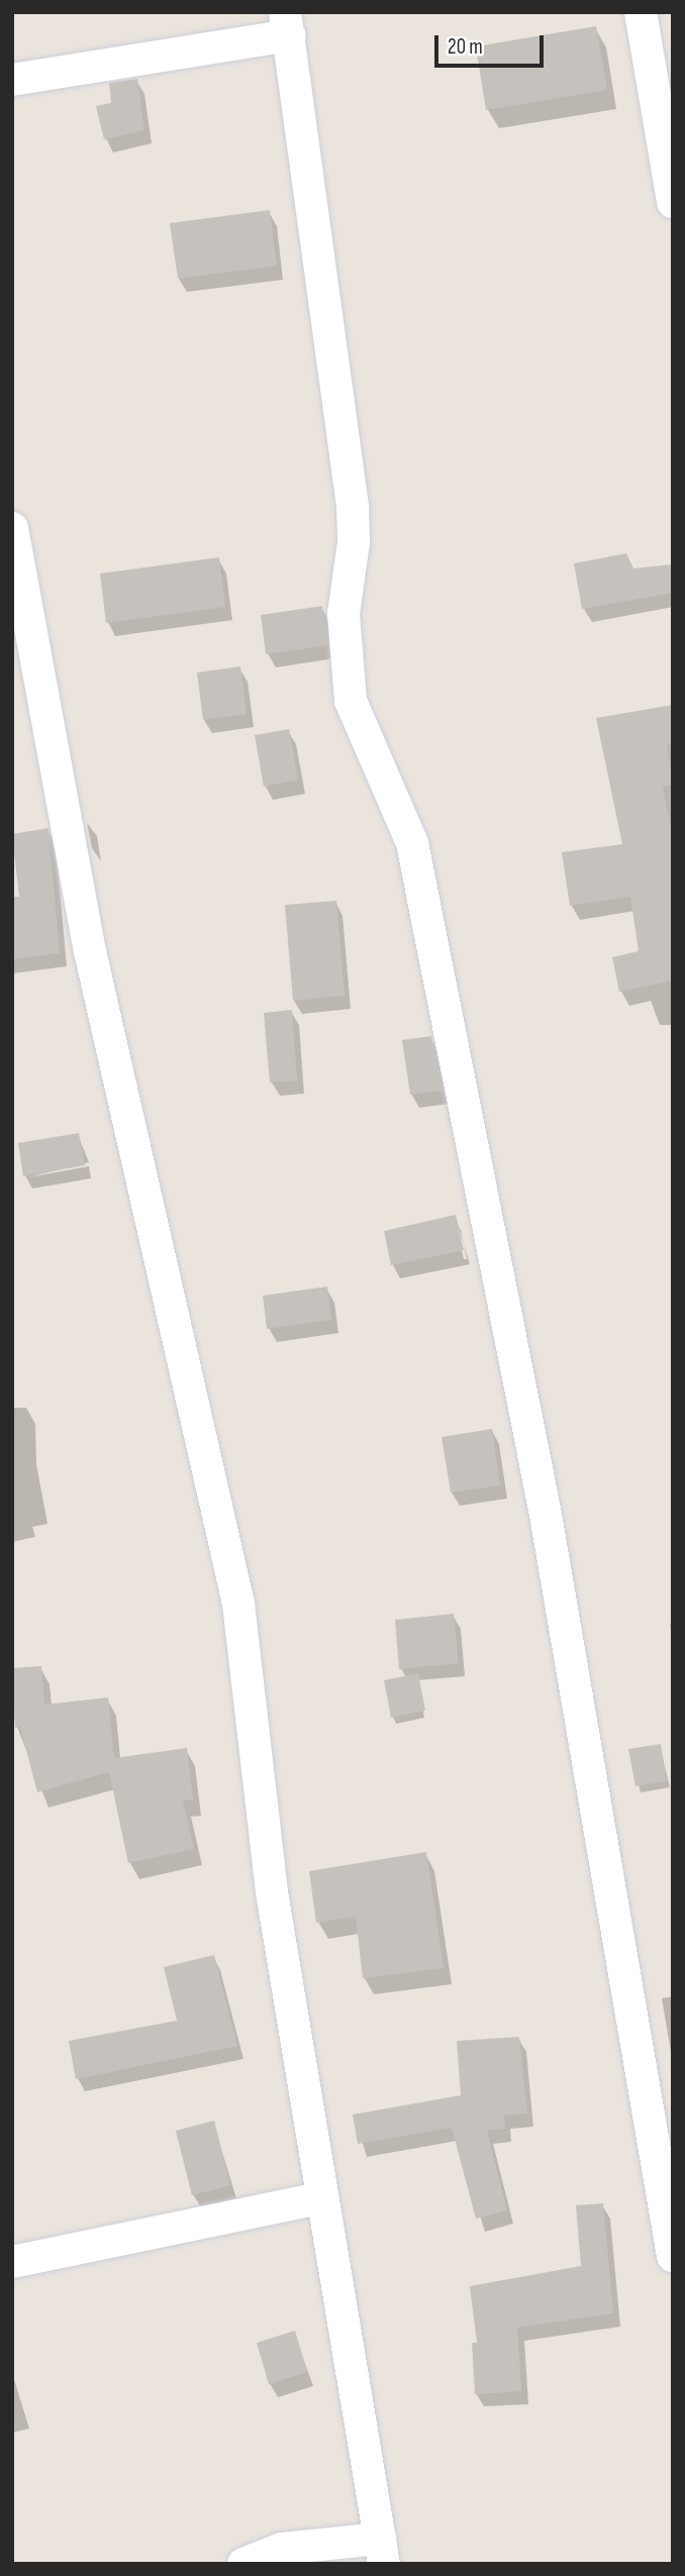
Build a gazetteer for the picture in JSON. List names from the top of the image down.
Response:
{
  "scale_bar": "20 m"
}
